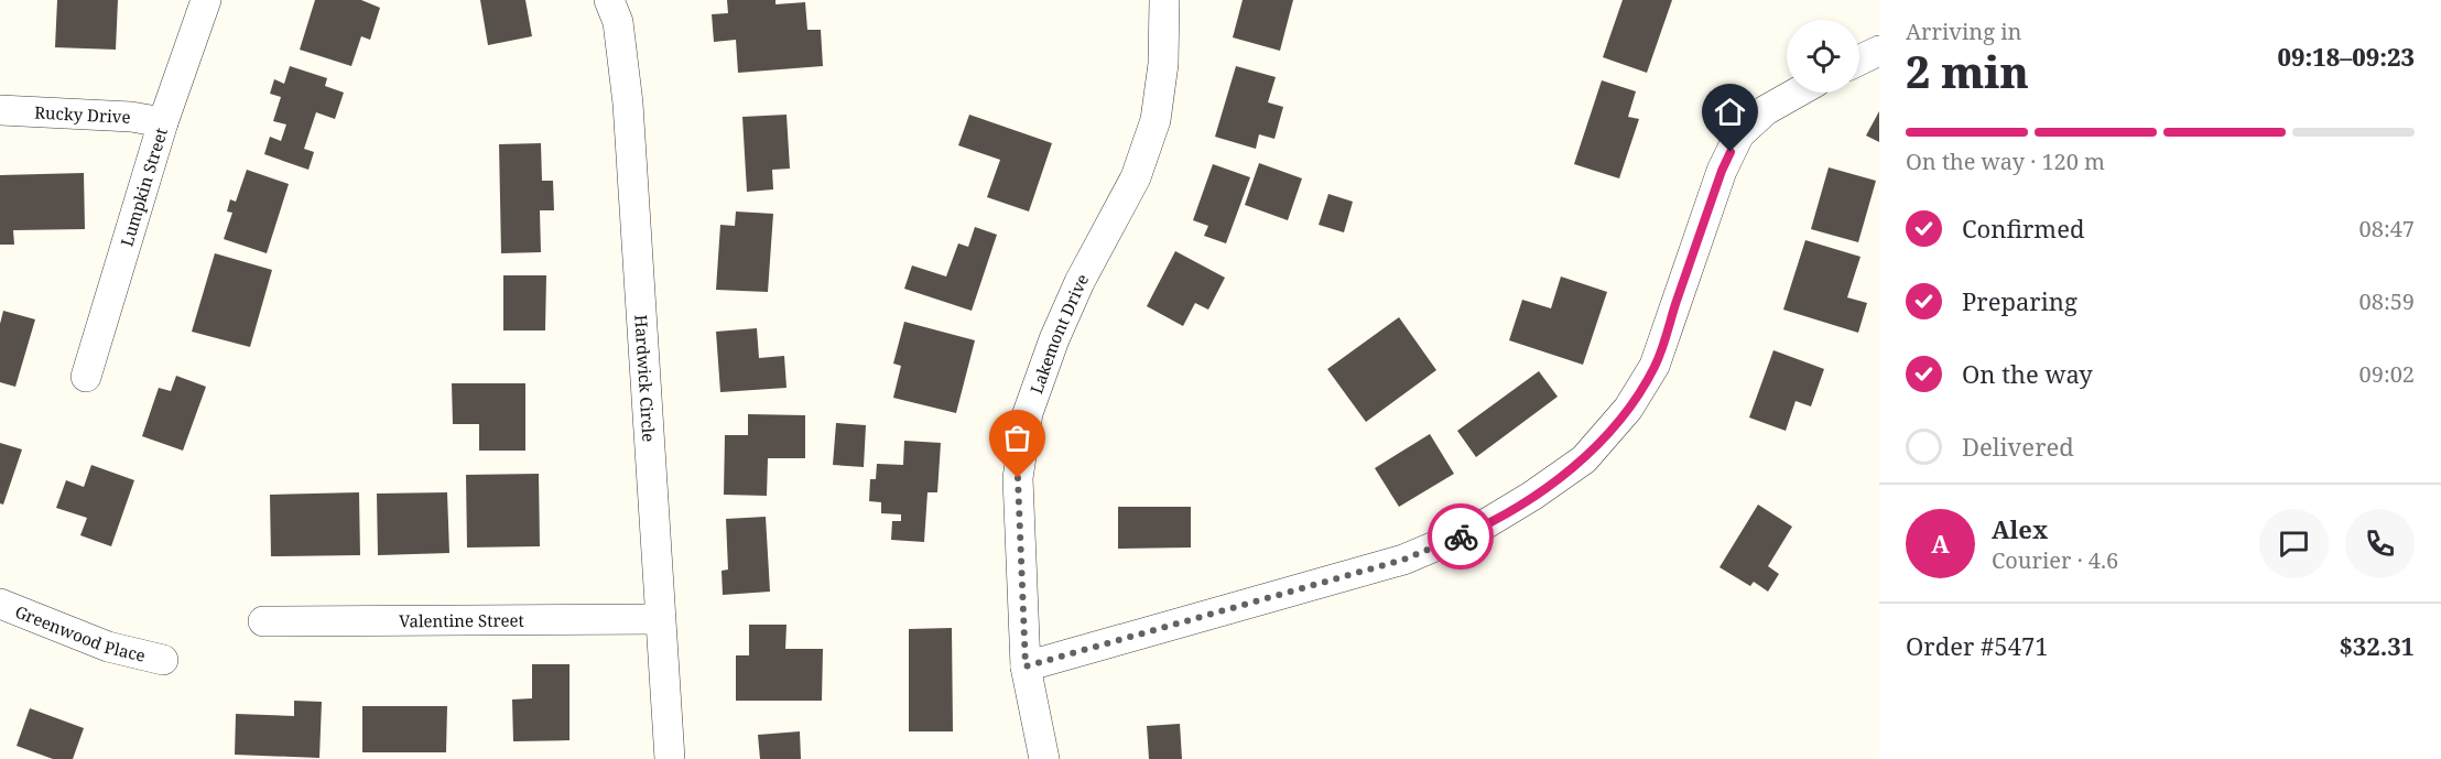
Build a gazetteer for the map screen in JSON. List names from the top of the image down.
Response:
{
  "streets": {
    "street": [
      "Rucky Drive",
      "Lumpkin Street",
      "Lakemont Drive",
      "Hardwick Circle",
      "Valentine Street",
      "Greenwood Place"
    ]
  },
  "crossings": [
    ["Rucky Drive", "Lumpkin Street"],
    ["Hardwick Circle", "Valentine Street"]
  ],
  "page": {
    "heading": ["2 min", "Arriving in", "09:18–09:23"],
    "panel": [
      "Alex",
      "Courier · 4.6",
      "Order #5471",
      "$32.31"
    ],
    "bar": "On the way · 120 m",
    "list": [
      ["Confirmed", "08:47"],
      ["Preparing", "08:59"],
      ["On the way", "09:02"],
      "Delivered"
    ],
    "round": "A"
  }
}
